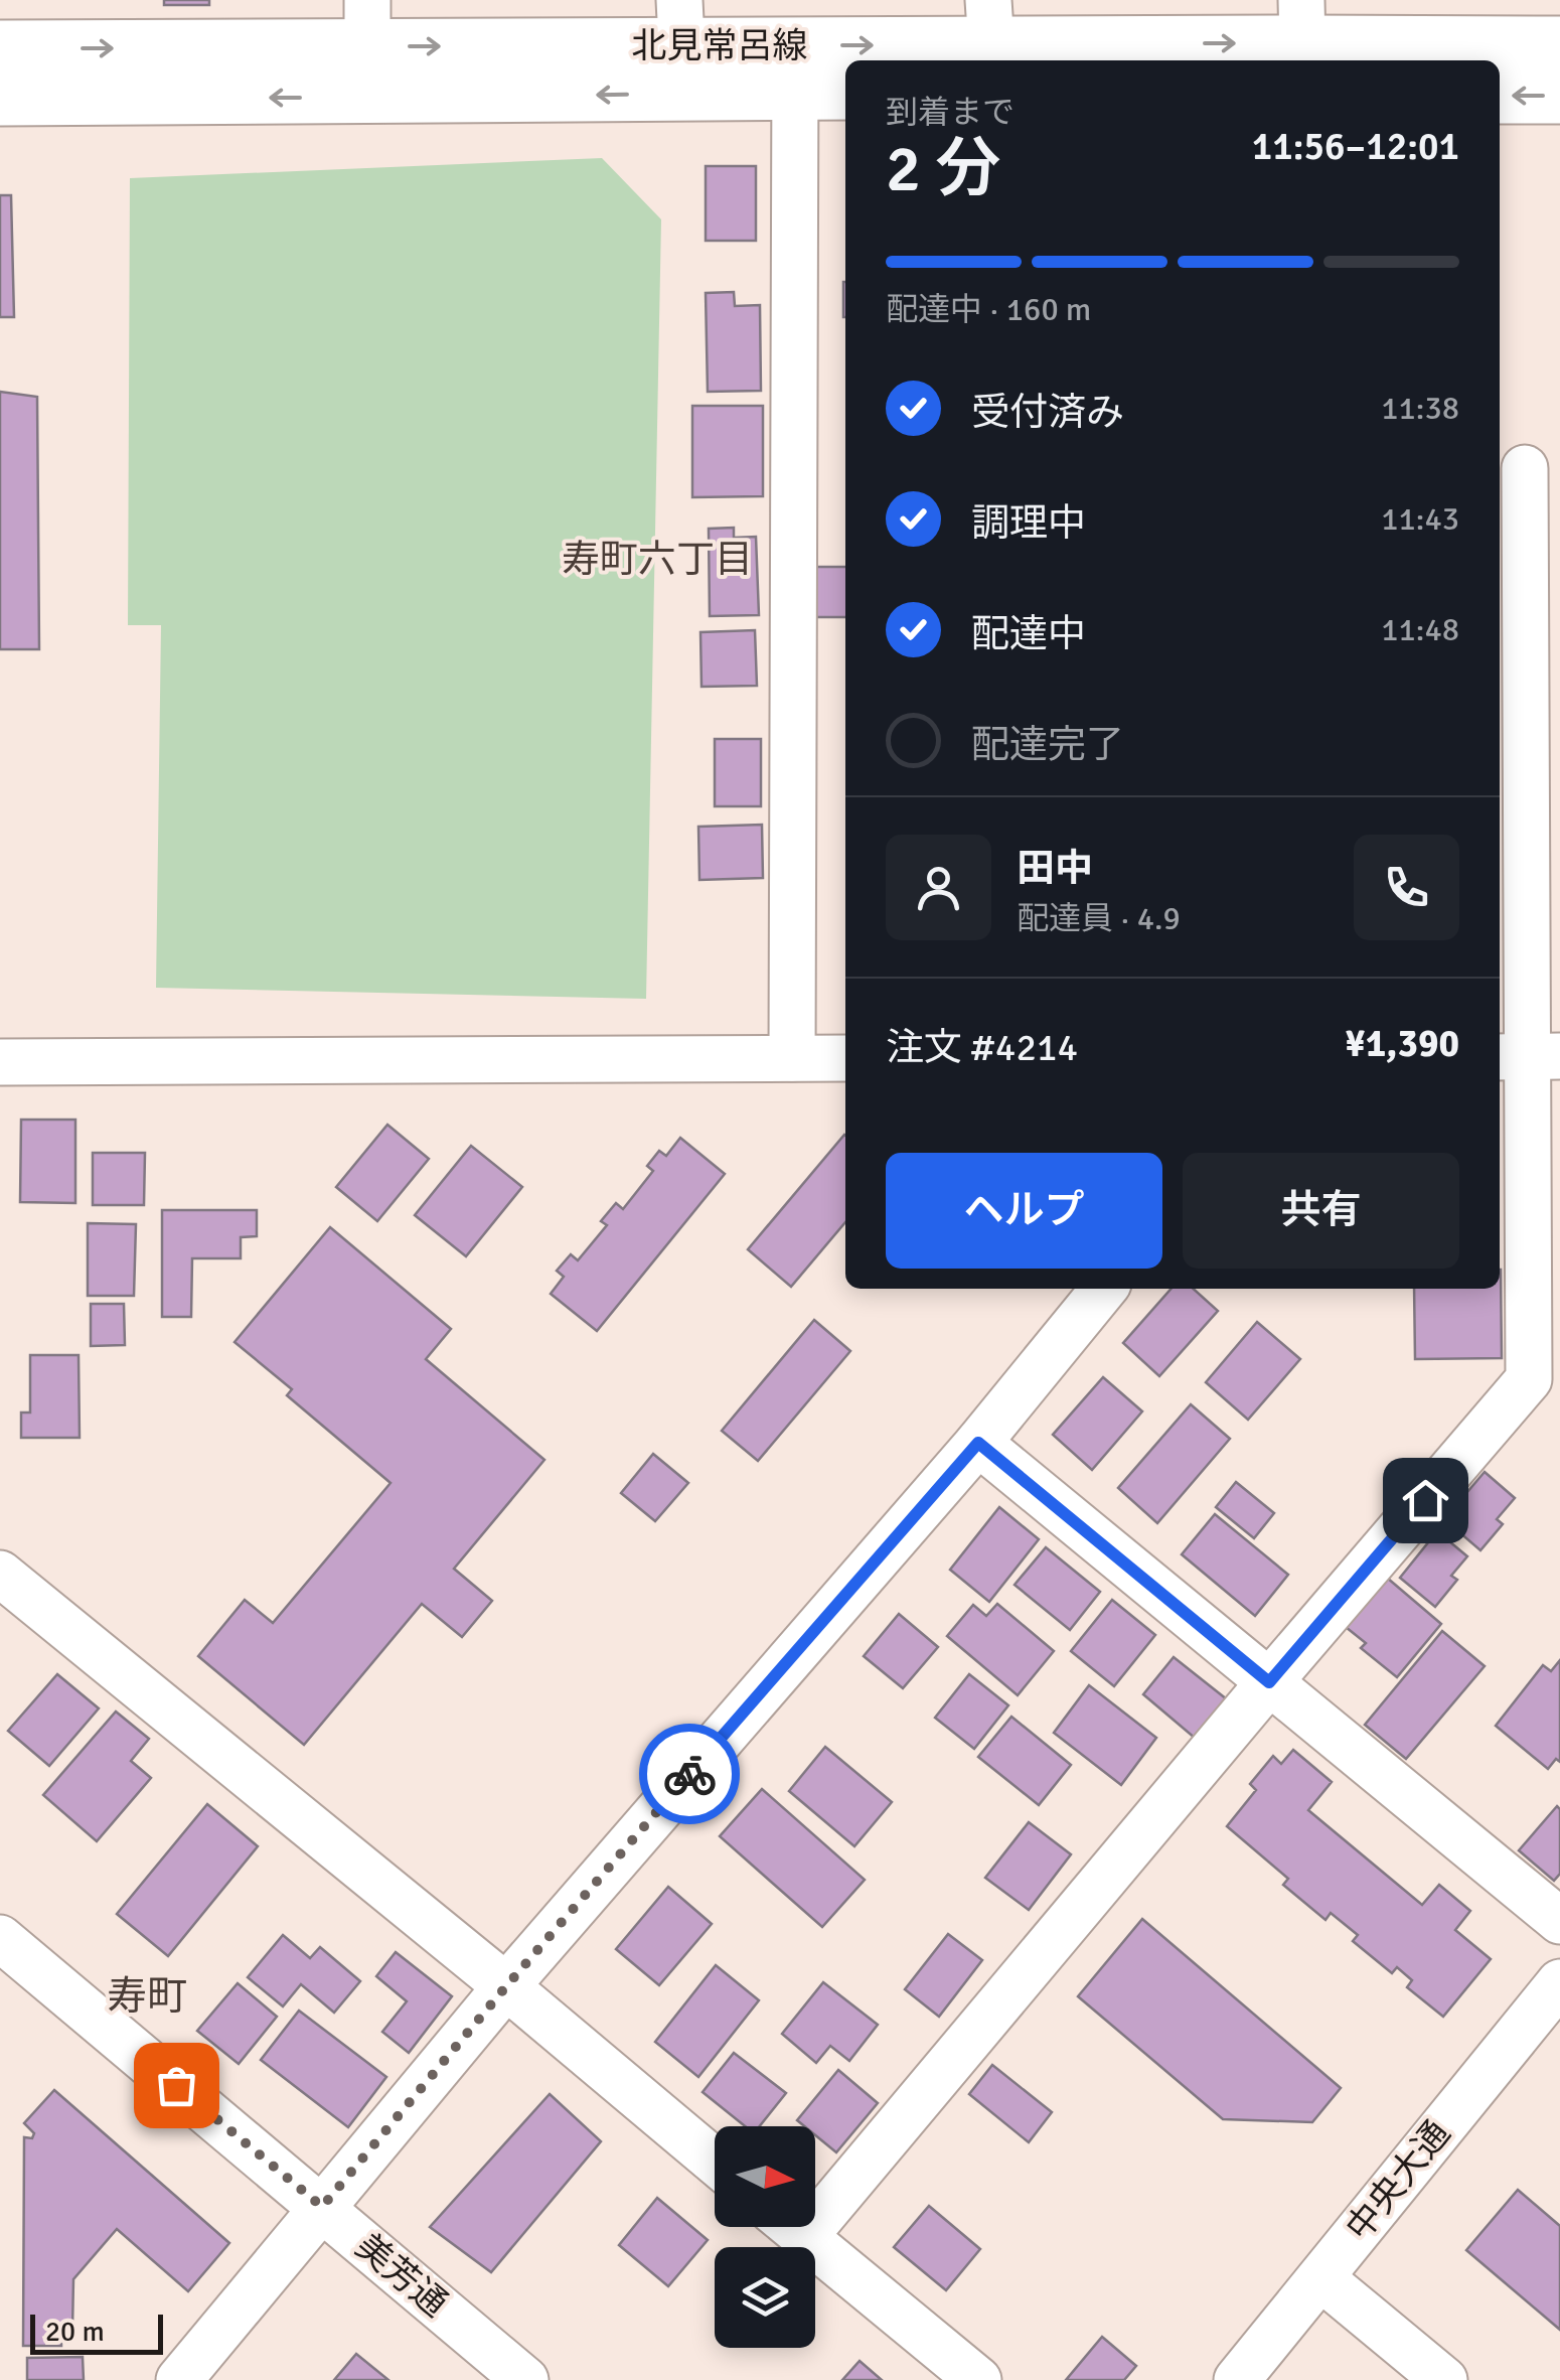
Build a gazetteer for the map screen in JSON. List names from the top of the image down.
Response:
{
  "streets": {
    "main road": ["北見常呂線"],
    "street": ["中央大通", "美芳通"]
  },
  "districts": ["寿町六丁目", "寿町"],
  "scale_bar": "20 m",
  "north": "right",
  "page": {
    "heading": ["2 分", "到着まで", "11:56–12:01"],
    "panel": [
      "田中",
      "配達員 · 4.9",
      "注文 #4214",
      "¥1,390"
    ],
    "bar": "配達中 · 160 m",
    "list": [
      ["受付済み", "11:38"],
      ["調理中", "11:43"],
      ["配達中", "11:48"],
      "配達完了"
    ],
    "buttons": ["ヘルプ", "共有"],
    "scale": "20 m"
  }
}
